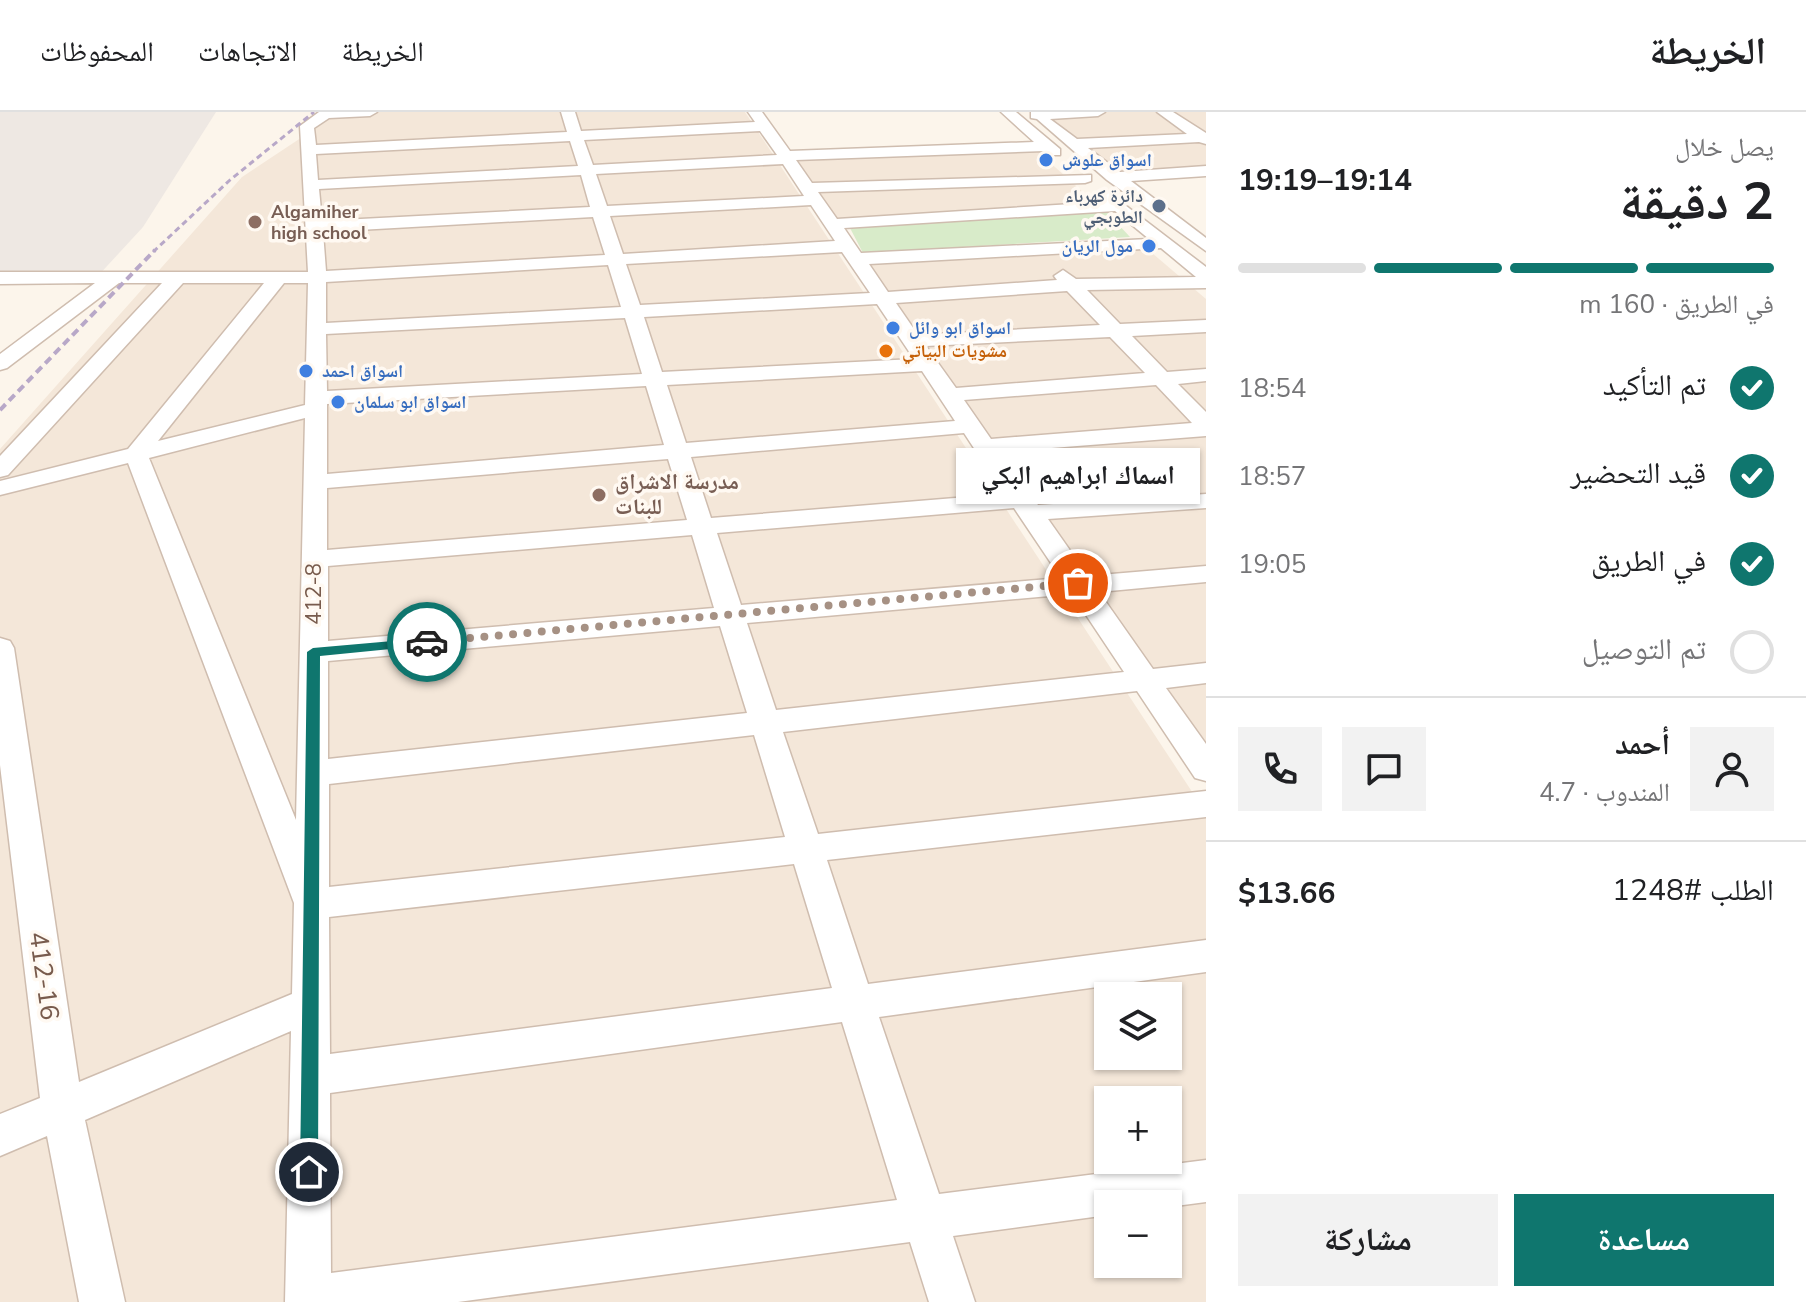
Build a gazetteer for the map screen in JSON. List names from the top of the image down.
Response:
{
  "streets": {
    "street": ["412-8", "412-16"]
  },
  "places": [
    "اسواق علوش",
    "دائرة كهرباء الطوبجي",
    "Algamiher high school",
    "مول الريان",
    "اسواق ابو وائل",
    "مشويات البياتي",
    "اسواق احمد",
    "اسواق ابو سلمان",
    "مدرسة الاشراق للبنات",
    "اسماك ابراهيم البكي"
  ],
  "page": {
    "header": "الخريطة",
    "nav": ["الخريطة", "الاتجاهات", "المحفوظات"],
    "heading": ["2 دقيقة", "يصل خلال", "19:14–19:19"],
    "panel": [
      "أحمد",
      "المندوب · 4.7",
      "الطلب #1248",
      "$13.66"
    ],
    "bar": "في الطريق · 160 m",
    "list": [
      ["تم التأكيد", "18:54"],
      ["قيد التحضير", "18:57"],
      ["في الطريق", "19:05"],
      "تم التوصيل"
    ],
    "bubble": "اسماك ابراهيم البكي",
    "map_buttons": ["+", "−"],
    "buttons": ["مساعدة", "مشاركة"]
  }
}
